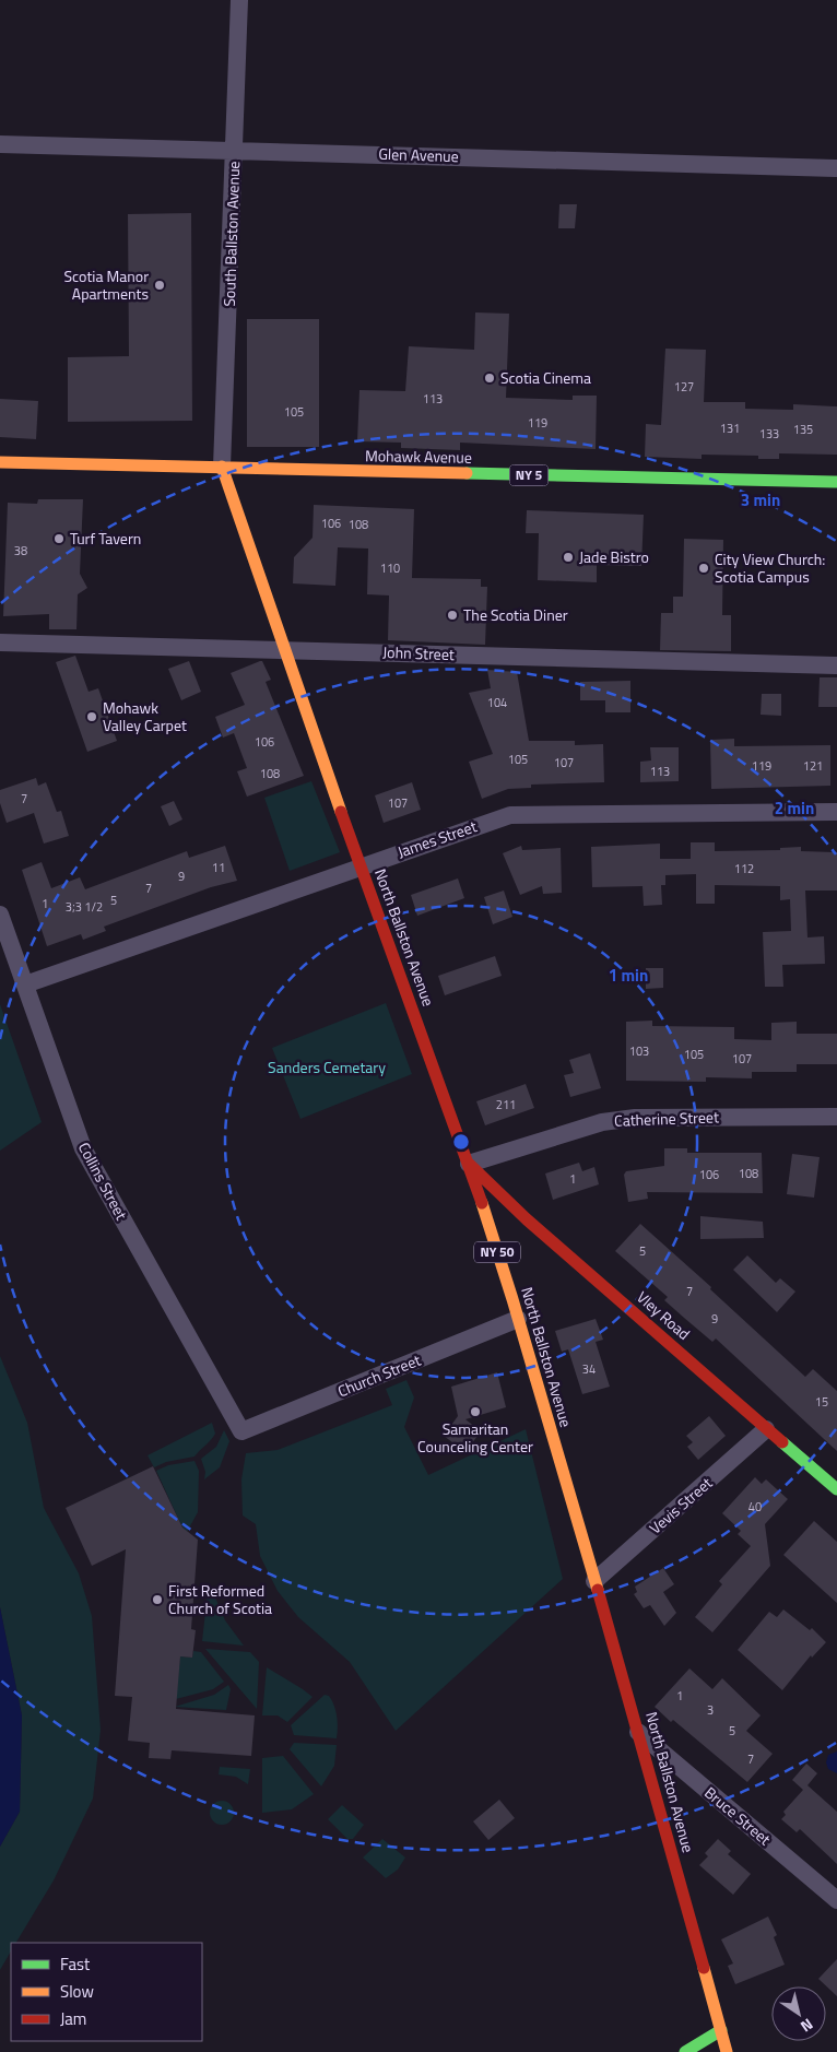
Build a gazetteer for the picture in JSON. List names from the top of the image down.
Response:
{
  "streets": {
    "main road": [
      "Mohawk Avenue",
      "NY 5",
      "North Ballston Avenue",
      "NY 50",
      "Vley Road"
    ],
    "street": [
      "Glen Avenue",
      "South Ballston Avenue",
      "John Street",
      "James Street",
      "Catherine Street",
      "Collins Street",
      "Church Street",
      "Vevis Street",
      "Bruce Street"
    ]
  },
  "crossings": [
    ["Glen Avenue", "South Ballston Avenue"],
    ["South Ballston Avenue", "Mohawk Avenue"],
    ["South Ballston Avenue", "North Ballston Avenue"],
    ["Mohawk Avenue", "North Ballston Avenue"],
    ["John Street", "North Ballston Avenue"],
    ["James Street", "North Ballston Avenue"],
    ["James Street", "Collins Street"],
    ["North Ballston Avenue", "Catherine Street"],
    ["North Ballston Avenue", "Vley Road"],
    ["North Ballston Avenue", "Church Street"],
    ["North Ballston Avenue", "Vevis Street"],
    ["North Ballston Avenue", "Bruce Street"],
    ["Catherine Street", "Vley Road"],
    ["Collins Street", "Church Street"],
    ["Vley Road", "Vevis Street"]
  ],
  "parks": ["Sanders Cemetary"],
  "places": [
    "Scotia Manor Apartments",
    "Scotia Cinema",
    "Turf Tavern",
    "Jade Bistro",
    "City View Church: Scotia Campus",
    "The Scotia Diner",
    "Mohawk Valley Carpet",
    "Samaritan Counceling Center",
    "First Reformed Church of Scotia"
  ],
  "house_numbers": [
    "127",
    "113",
    "105",
    "119",
    "131",
    "135",
    "133",
    "106",
    "108",
    "38",
    "110",
    "104",
    "106",
    "105",
    "107",
    "119",
    "121",
    "113",
    "108",
    "7",
    "107",
    "11",
    "112",
    "9",
    "7",
    "5",
    "1",
    "3;3 1/2",
    "103",
    "105",
    "107",
    "211",
    "108",
    "106",
    "1",
    "5",
    "7",
    "9",
    "34",
    "15",
    "40",
    "1",
    "3",
    "5",
    "7"
  ],
  "legend": ["Fast", "Slow", "Jam"],
  "north": "bottom right",
  "rings": ["3 min", "2 min", "1 min"]
}
